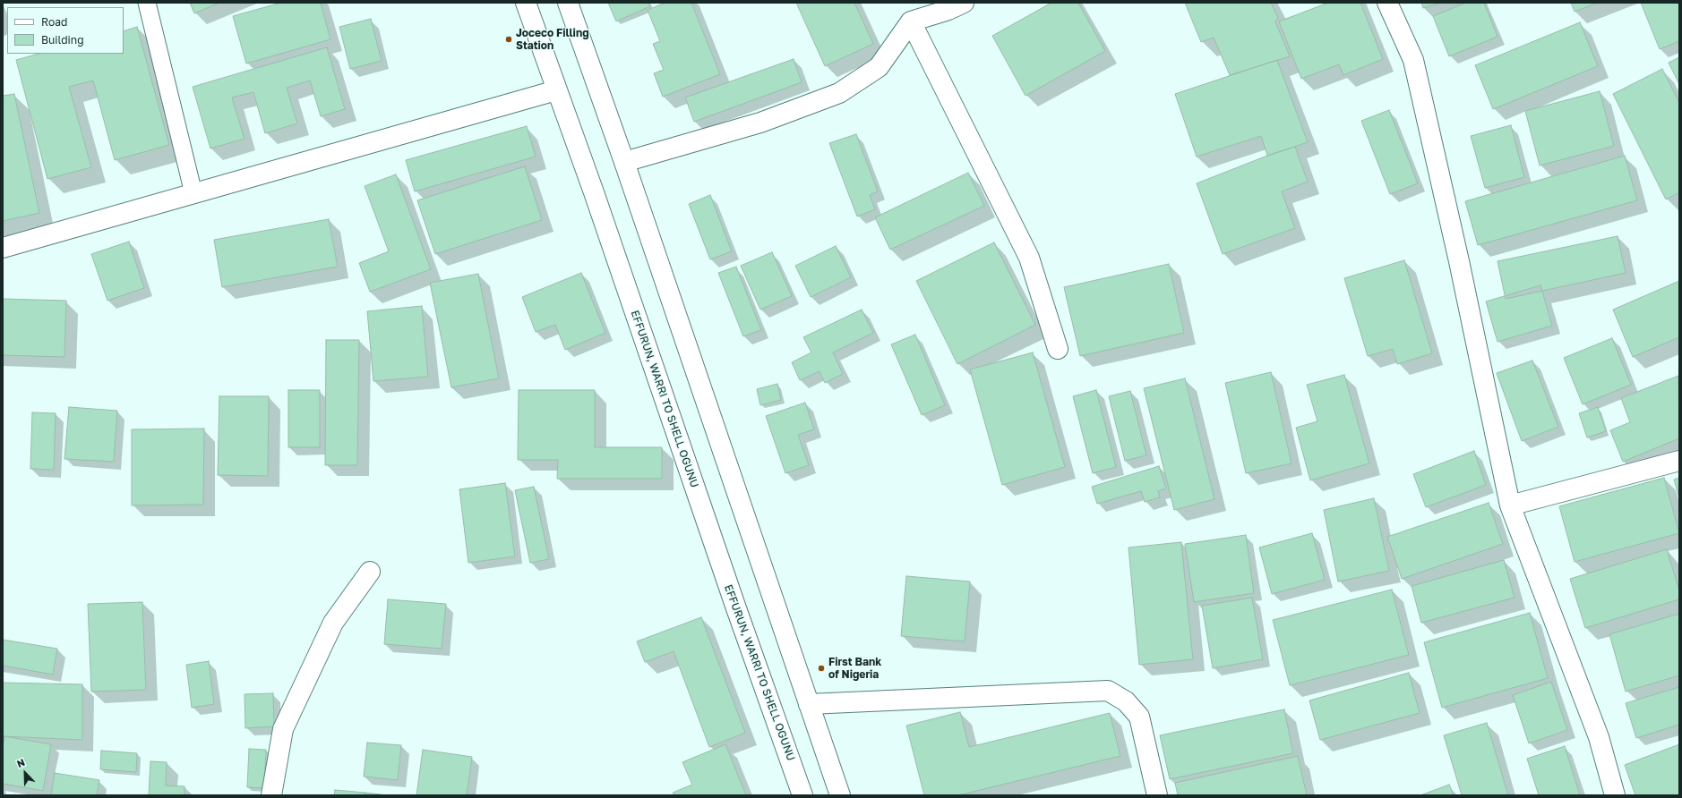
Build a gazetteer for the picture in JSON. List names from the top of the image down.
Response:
{
  "streets": {
    "street": ["EFFURUN, WARRI TO SHELL OGUNU"]
  },
  "places": ["Joceco Filling Station", "First Bank of Nigeria"],
  "legend": ["Road", "Building"],
  "north": "top left"
}
